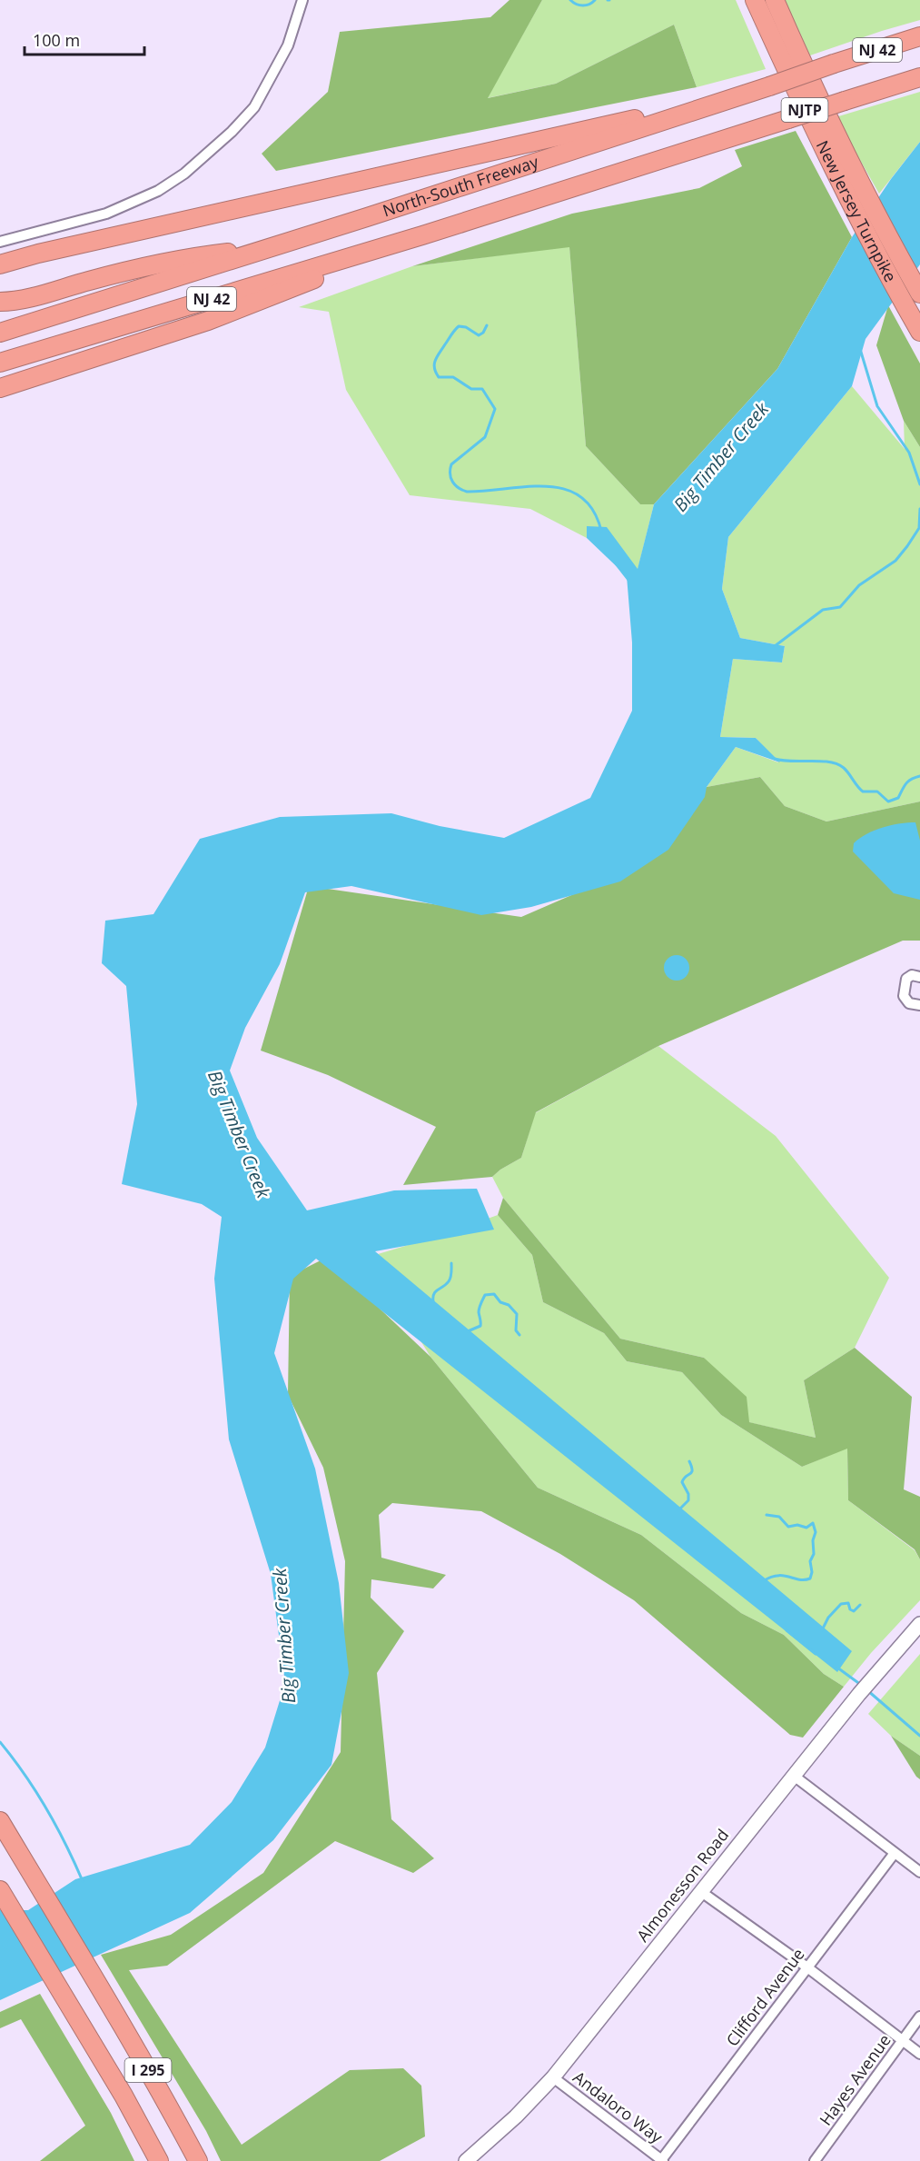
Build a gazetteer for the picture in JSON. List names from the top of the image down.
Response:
{
  "streets": {
    "highway": [
      "NJ 42",
      "NJTP",
      "North-South Freeway",
      "New Jersey Turnpike",
      "I 295"
    ],
    "main road": ["Almonesson Road"],
    "street": ["Clifford Avenue", "Hayes Avenue", "Andaloro Way"]
  },
  "crossings": [
    ["Almonesson Road", "Andaloro Way"],
    ["Clifford Avenue", "Andaloro Way"]
  ],
  "water": ["Big Timber Creek"],
  "scale_bar": "100 m"
}
